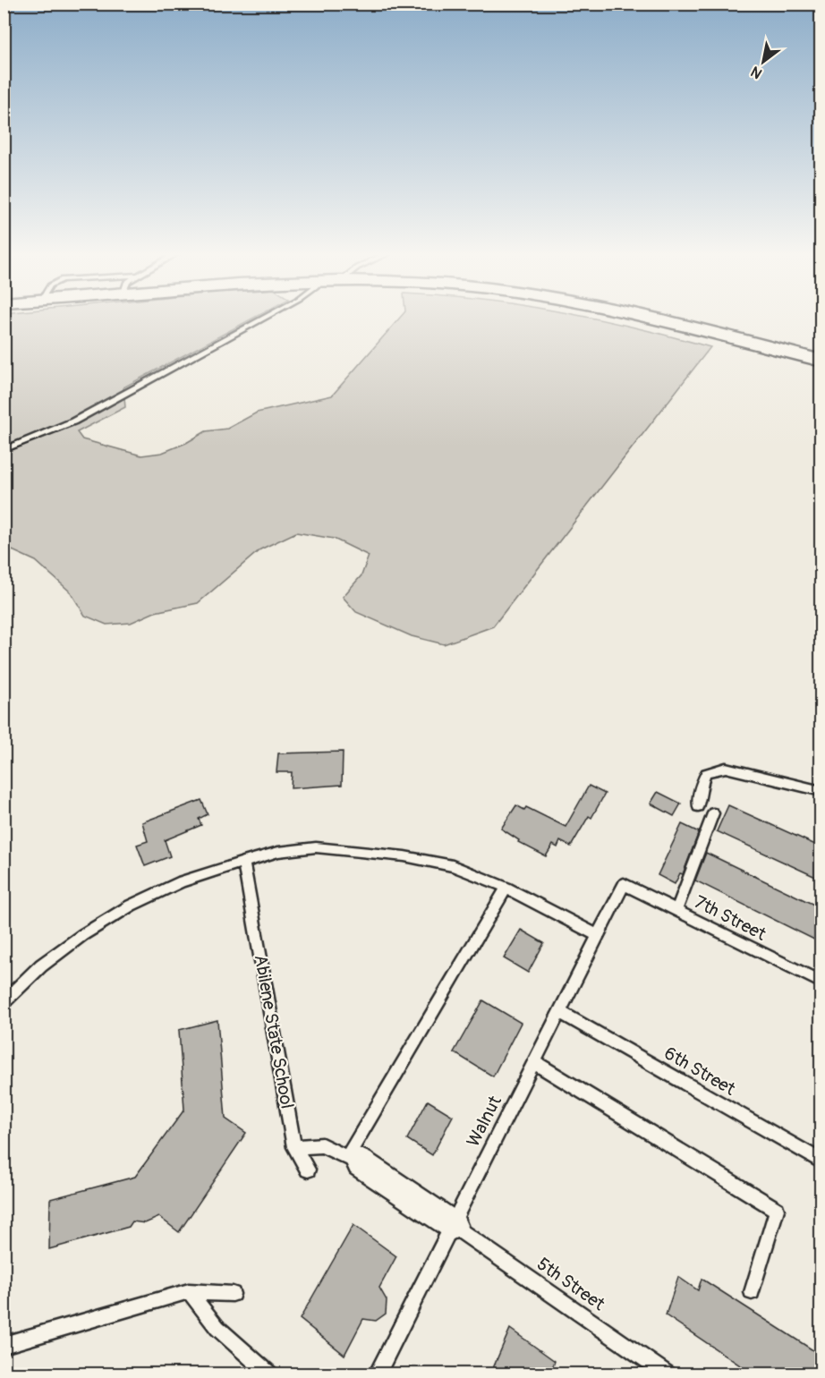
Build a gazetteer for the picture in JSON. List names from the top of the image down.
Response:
{
  "streets": {
    "lane": [
      "7th Street",
      "Abilene State School",
      "6th Street",
      "Walnut",
      "5th Street"
    ]
  },
  "crossings": [
    ["7th Street", "Walnut"],
    ["6th Street", "Walnut"],
    ["Walnut", "5th Street"]
  ],
  "north": "bottom left"
}
